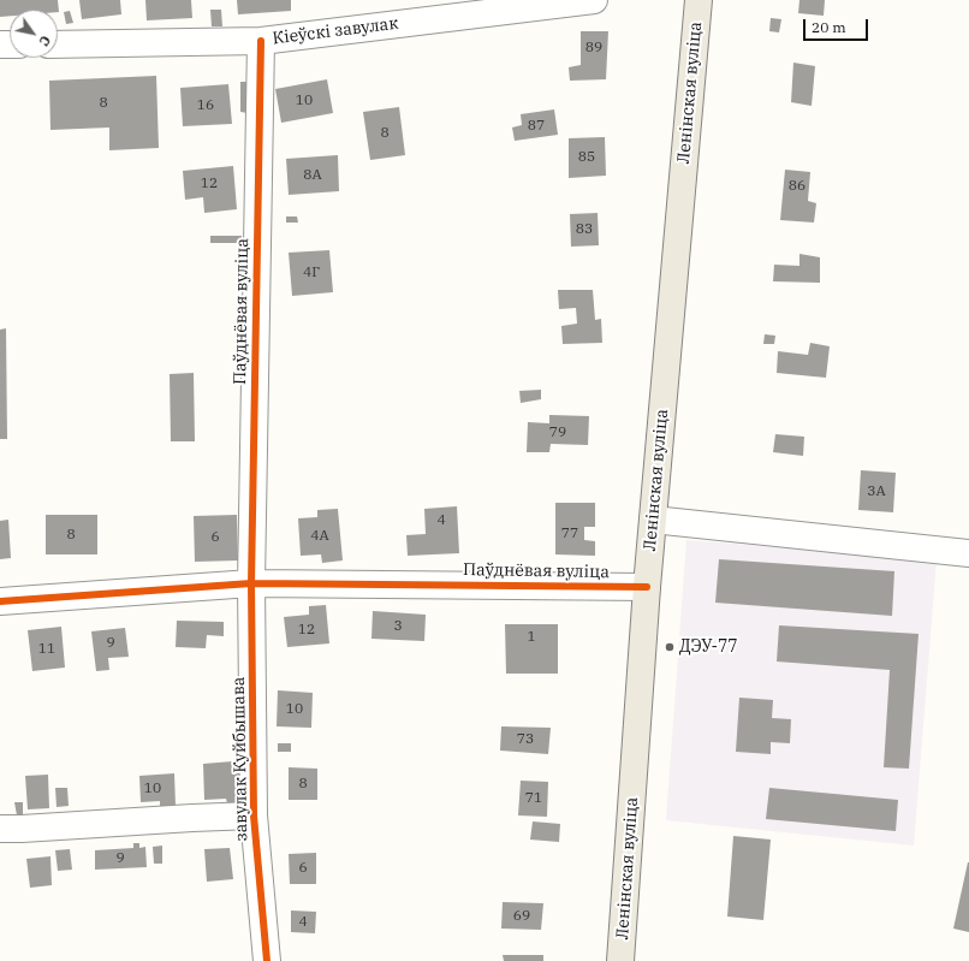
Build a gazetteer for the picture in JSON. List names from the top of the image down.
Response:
{
  "streets": {
    "main road": ["Ленінская вуліца"],
    "street": ["Кіеўскі завулак", "Паўднёвая вуліца", "завулак Куйбышава"]
  },
  "crossings": [
    ["Кіеўскі завулак", "Паўднёвая вуліца"],
    ["Ленінская вуліца", "Паўднёвая вуліца"],
    ["Паўднёвая вуліца", "завулак Куйбышава"]
  ],
  "places": ["ДЭУ-77"],
  "house_numbers": [
    "89",
    "10",
    "8",
    "16",
    "87",
    "8",
    "85",
    "8А",
    "12",
    "86",
    "83",
    "4Г",
    "79",
    "3А",
    "4",
    "77",
    "8",
    "4А",
    "6",
    "3",
    "12",
    "1",
    "9",
    "11",
    "10",
    "73",
    "8",
    "10",
    "71",
    "9",
    "6",
    "69",
    "4"
  ],
  "scale_bar": "20 m",
  "north": "bottom right"
}
